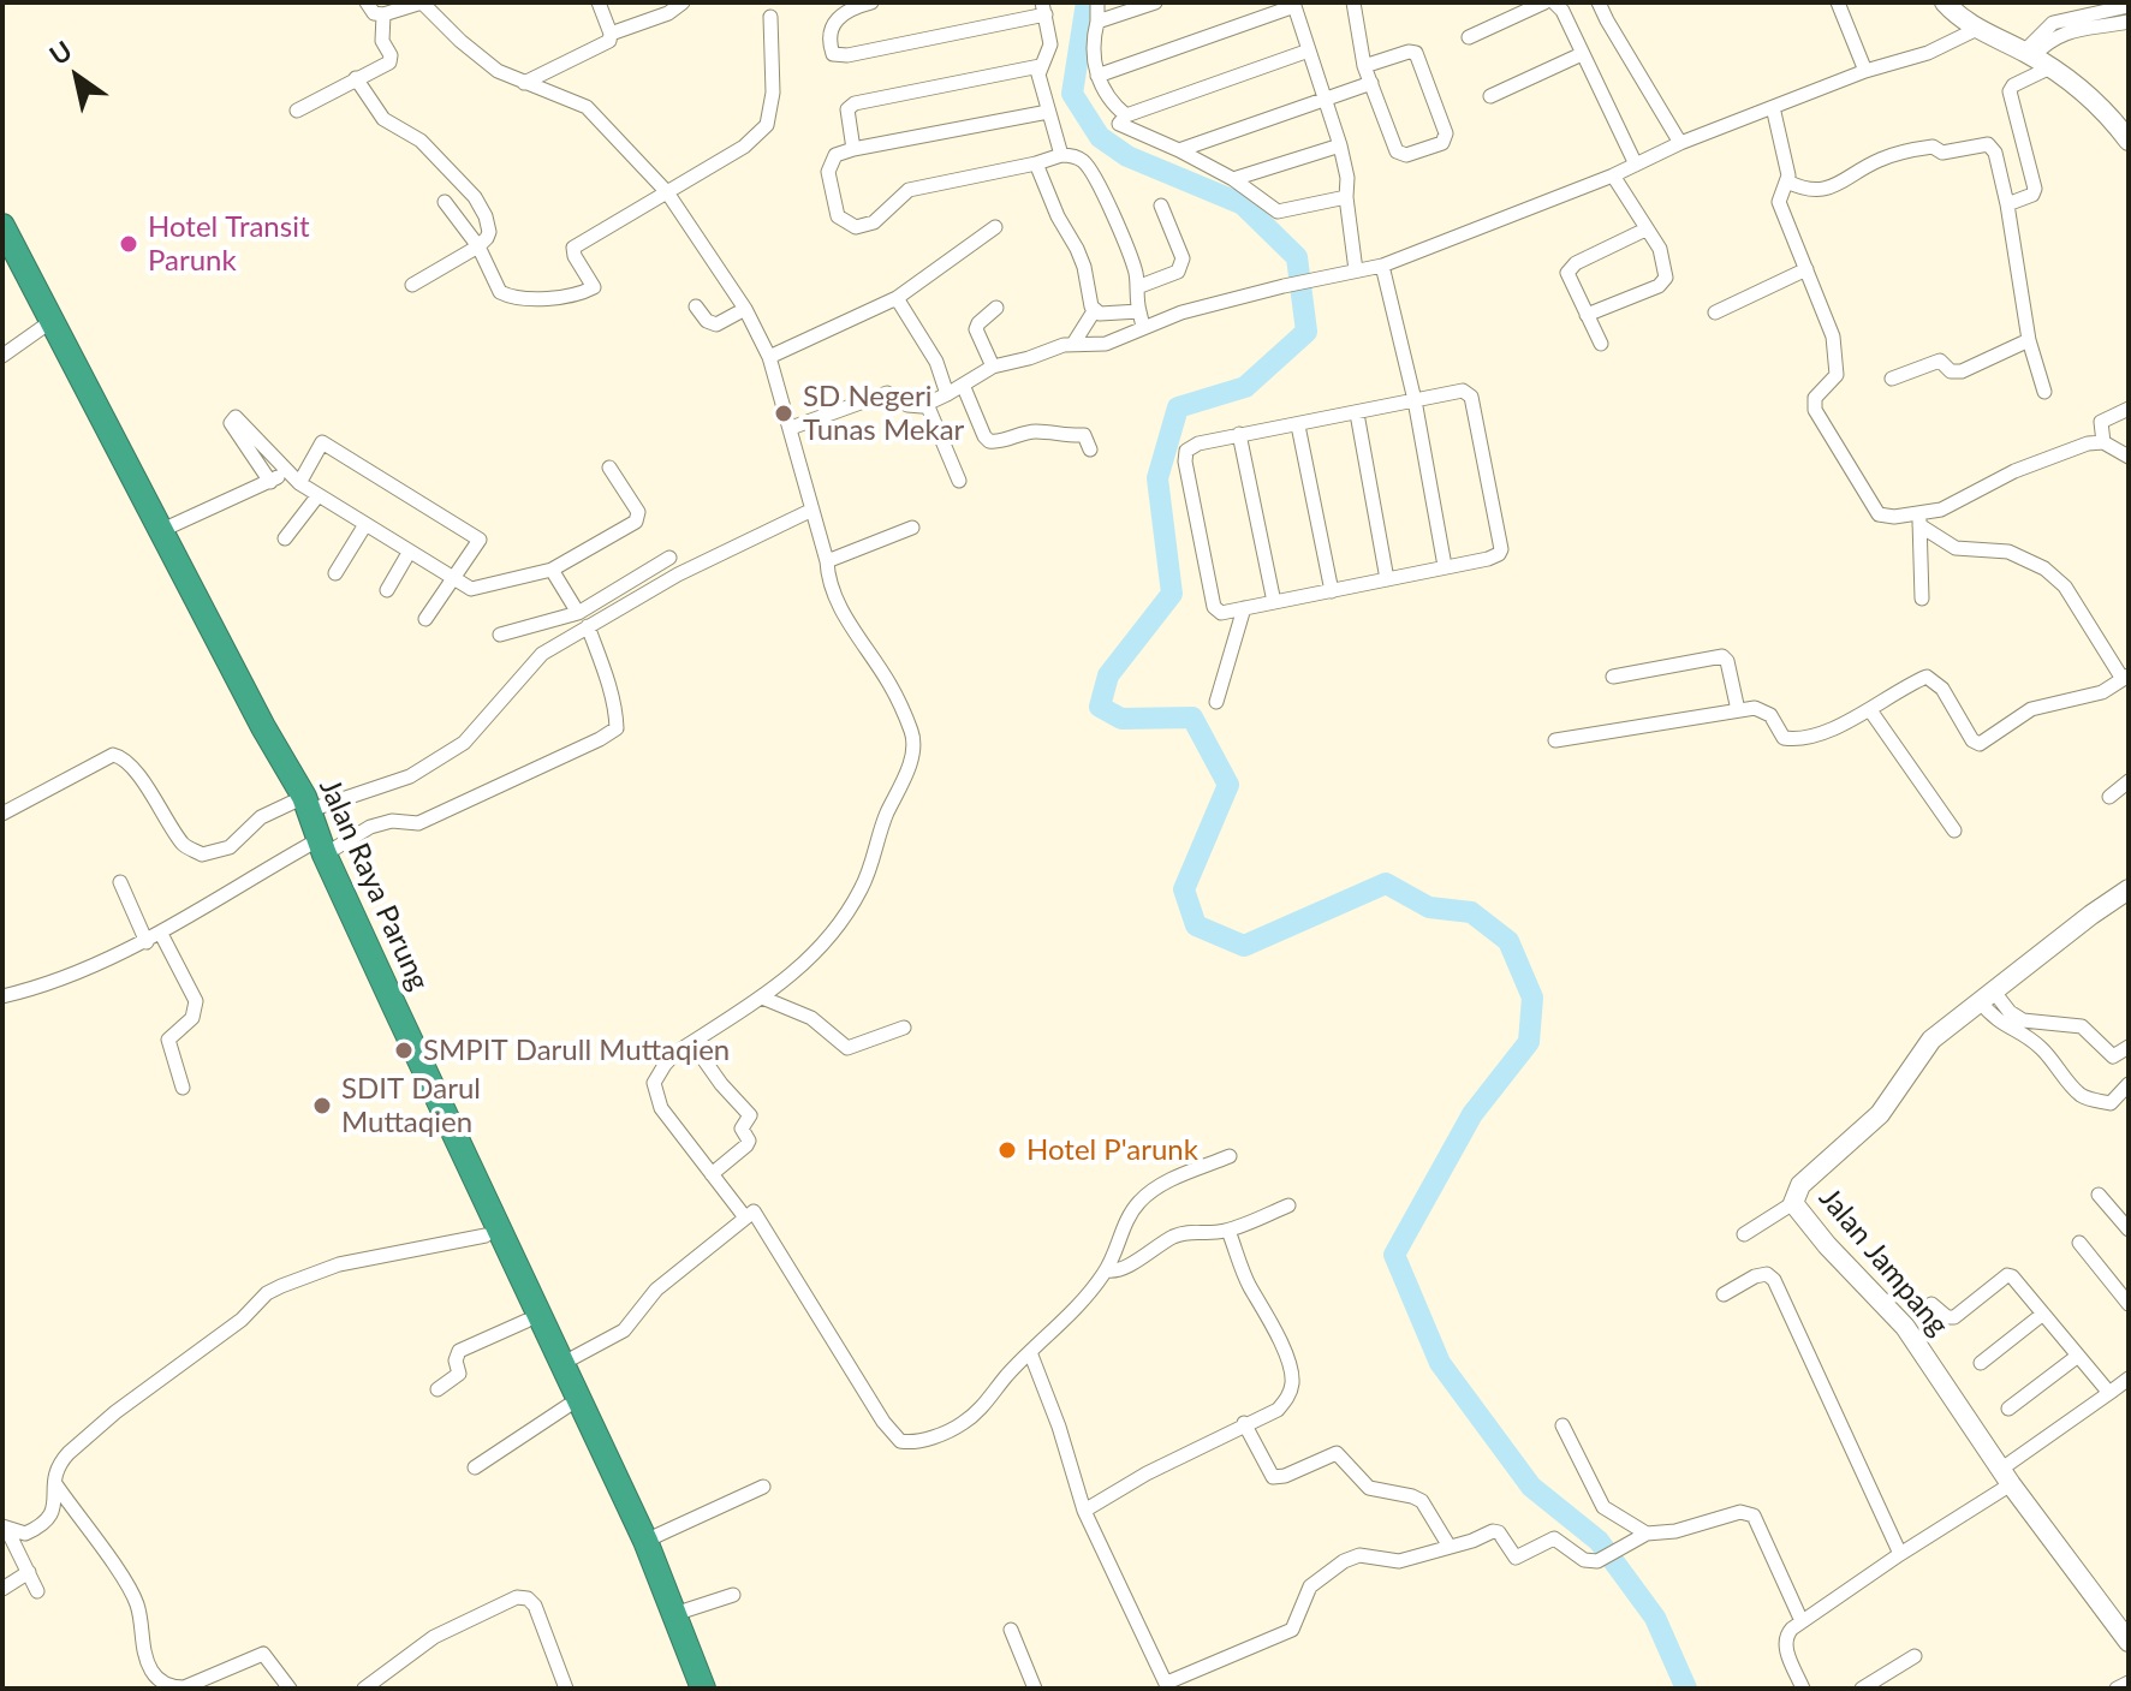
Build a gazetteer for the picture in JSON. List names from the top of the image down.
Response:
{
  "streets": {
    "highway": ["Jalan Raya Parung"],
    "street": ["Jalan Jampang"]
  },
  "places": [
    "Hotel Transit Parunk",
    "SD Negeri Tunas Mekar",
    "SMPIT Darull Muttaqien",
    "SDIT Darul Muttaqien",
    "Hotel P'arunk"
  ],
  "north": "top left"
}
